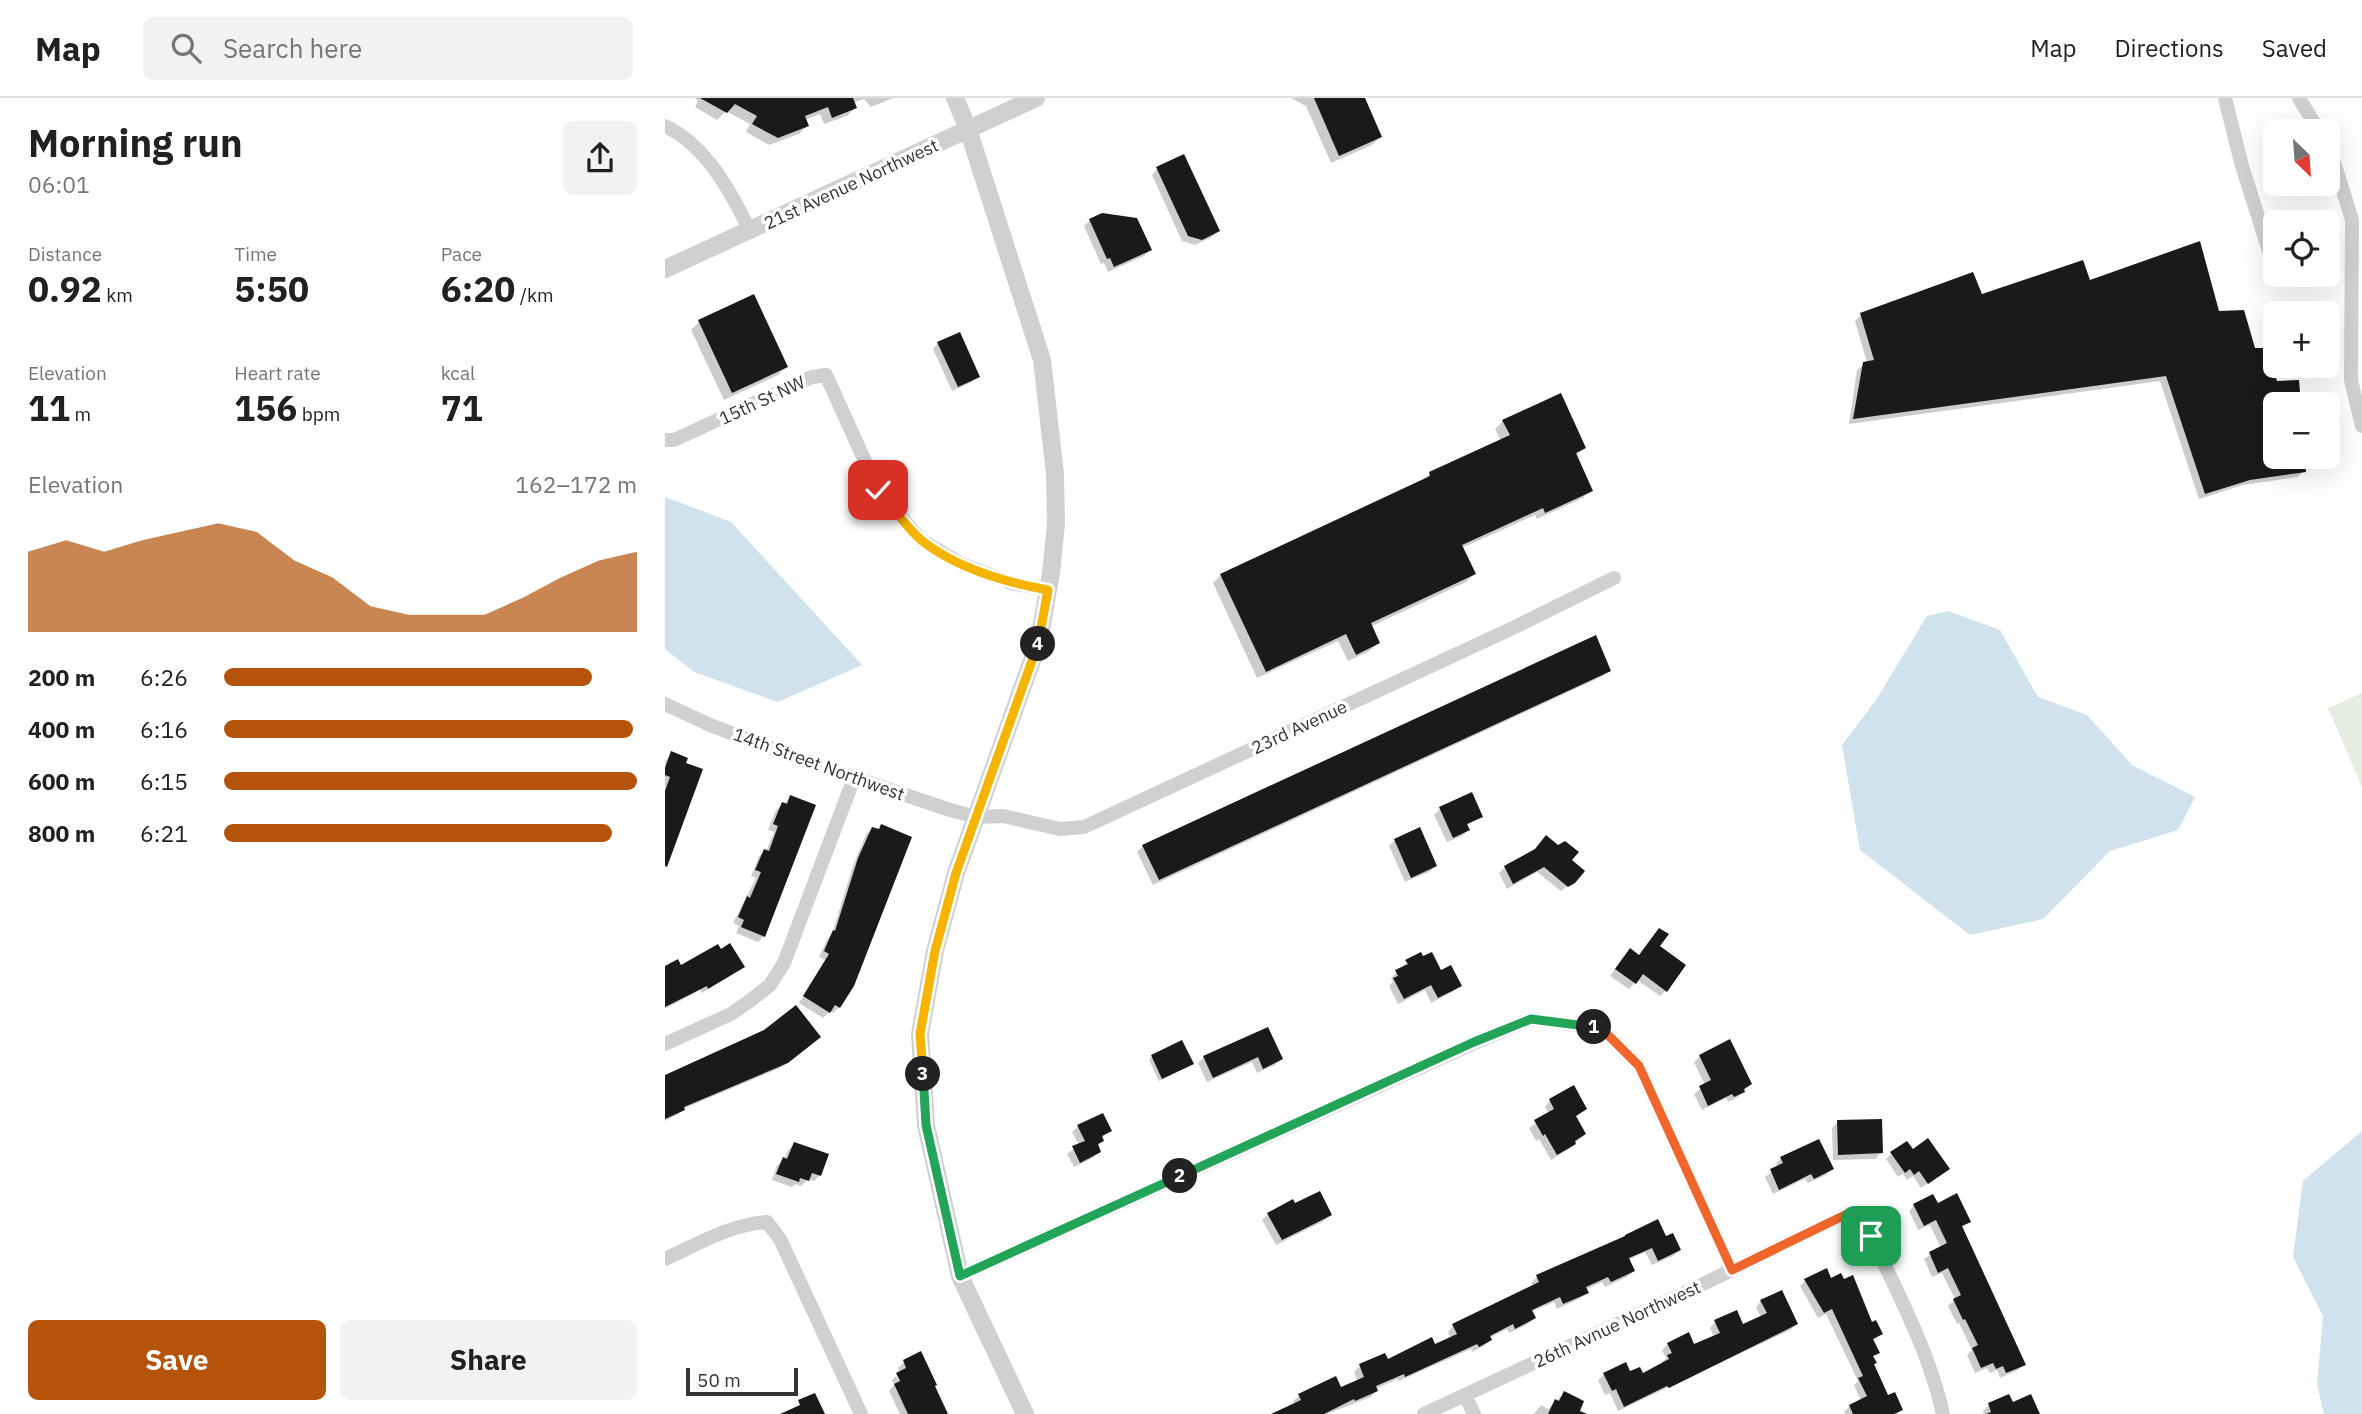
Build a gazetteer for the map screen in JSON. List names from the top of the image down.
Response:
{
  "streets": {
    "street": [
      "21st Avenue Northwest",
      "15th St NW",
      "23rd Avenue",
      "14th Street Northwest",
      "26th Avnue Northwest"
    ]
  },
  "crossings": [
    ["23rd Avenue", "14th Street Northwest"]
  ],
  "scale_bar": "50 m",
  "north": "bottom right",
  "page": {
    "header": "Map",
    "search": "Search here",
    "nav": ["Map", "Directions", "Saved"],
    "heading": ["Morning run", "06:01"],
    "map_buttons": ["+", "−"],
    "stats": [
      ["Distance", "0.92 km"],
      ["Time", "5:50"],
      ["Pace", "6:20 /km"],
      ["Elevation", "11 m"],
      ["Heart rate", "156 bpm"],
      ["kcal", "71"]
    ],
    "chart": ["Elevation", "162–172 m"],
    "pins": [
      "4",
      "1",
      "3",
      "2"
    ],
    "list": [
      {
        "name": "200 m",
        "note": "6:26"
      },
      {
        "name": "400 m",
        "note": "6:16"
      },
      {
        "name": "600 m",
        "note": "6:15"
      },
      {
        "name": "800 m",
        "note": "6:21"
      }
    ],
    "buttons": ["Save", "Share"],
    "scale": "50 m"
  }
}
